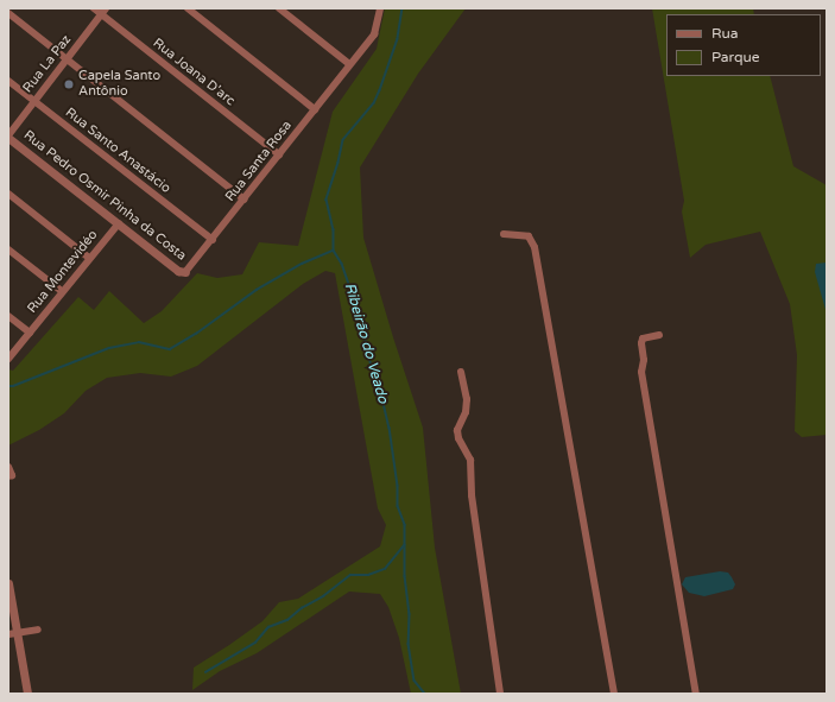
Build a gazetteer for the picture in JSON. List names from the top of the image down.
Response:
{
  "streets": {
    "street": [
      "Rua La Paz",
      "Rua Joana D'arc",
      "Rua Santo Anastácio",
      "Rua Santa Rosa",
      "Rua Pedro Osmir Pinha da Costa",
      "Rua Montevidéo"
    ]
  },
  "crossings": [
    ["Rua La Paz", "Rua Joana D'arc"],
    ["Rua La Paz", "Rua Santo Anastácio"],
    ["Rua La Paz", "Rua Pedro Osmir Pinha da Costa"],
    ["Rua Joana D'arc", "Rua Santa Rosa"],
    ["Rua Santo Anastácio", "Rua Santa Rosa"],
    ["Rua Santa Rosa", "Rua Pedro Osmir Pinha da Costa"],
    ["Rua Pedro Osmir Pinha da Costa", "Rua Montevidéo"]
  ],
  "water": ["Ribeirão do Veado"],
  "places": ["Capela Santo Antônio"],
  "legend": ["Rua", "Parque"]
}
